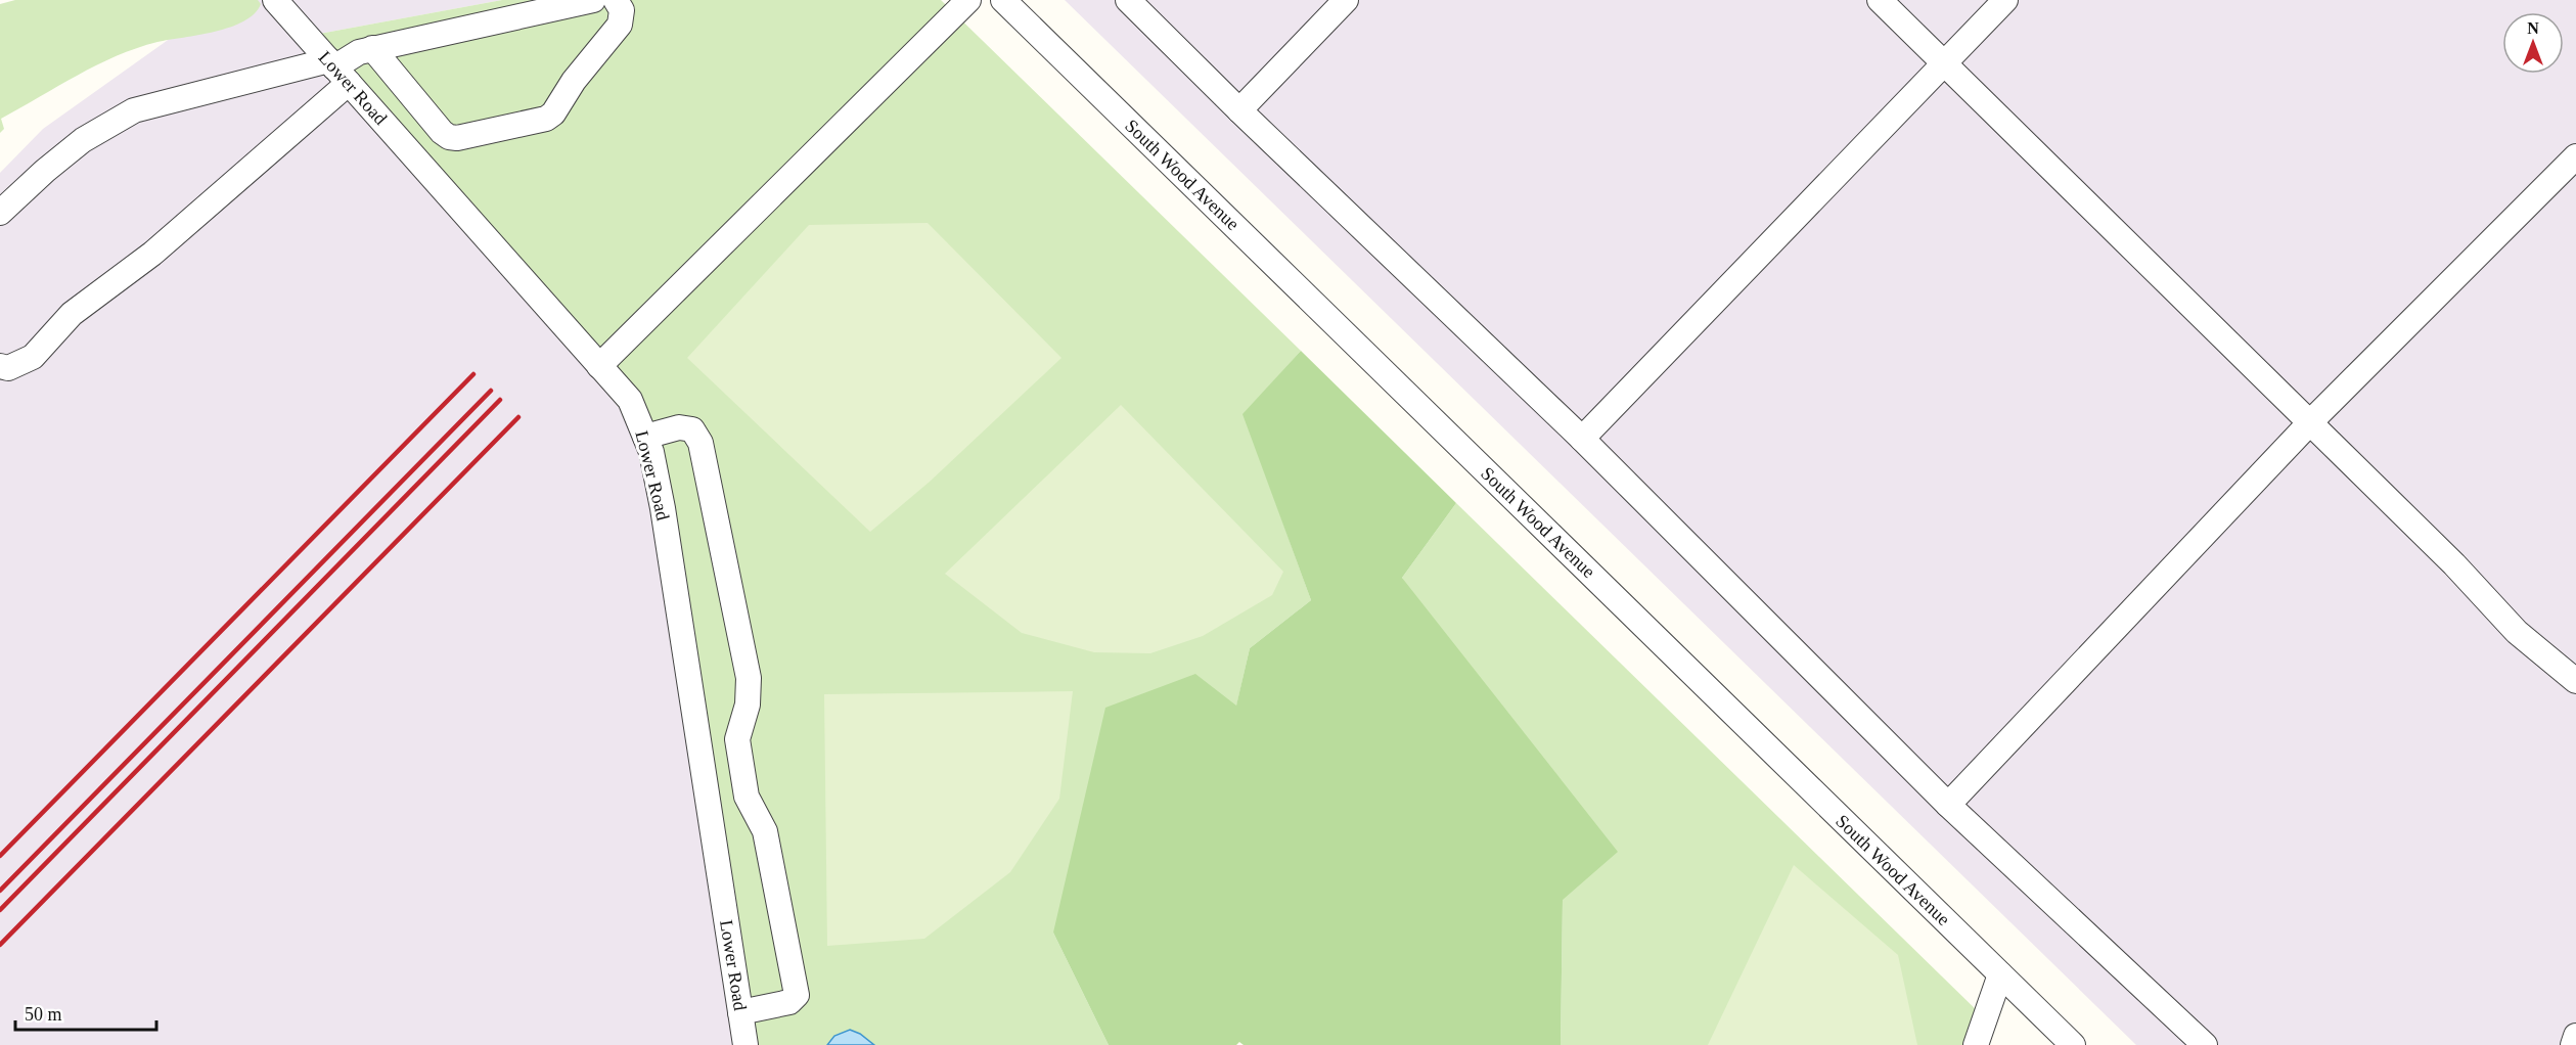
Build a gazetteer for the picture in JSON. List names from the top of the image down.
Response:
{
  "streets": {
    "street": ["Lower Road", "South Wood Avenue"]
  },
  "scale_bar": "50 m",
  "north": "top"
}
